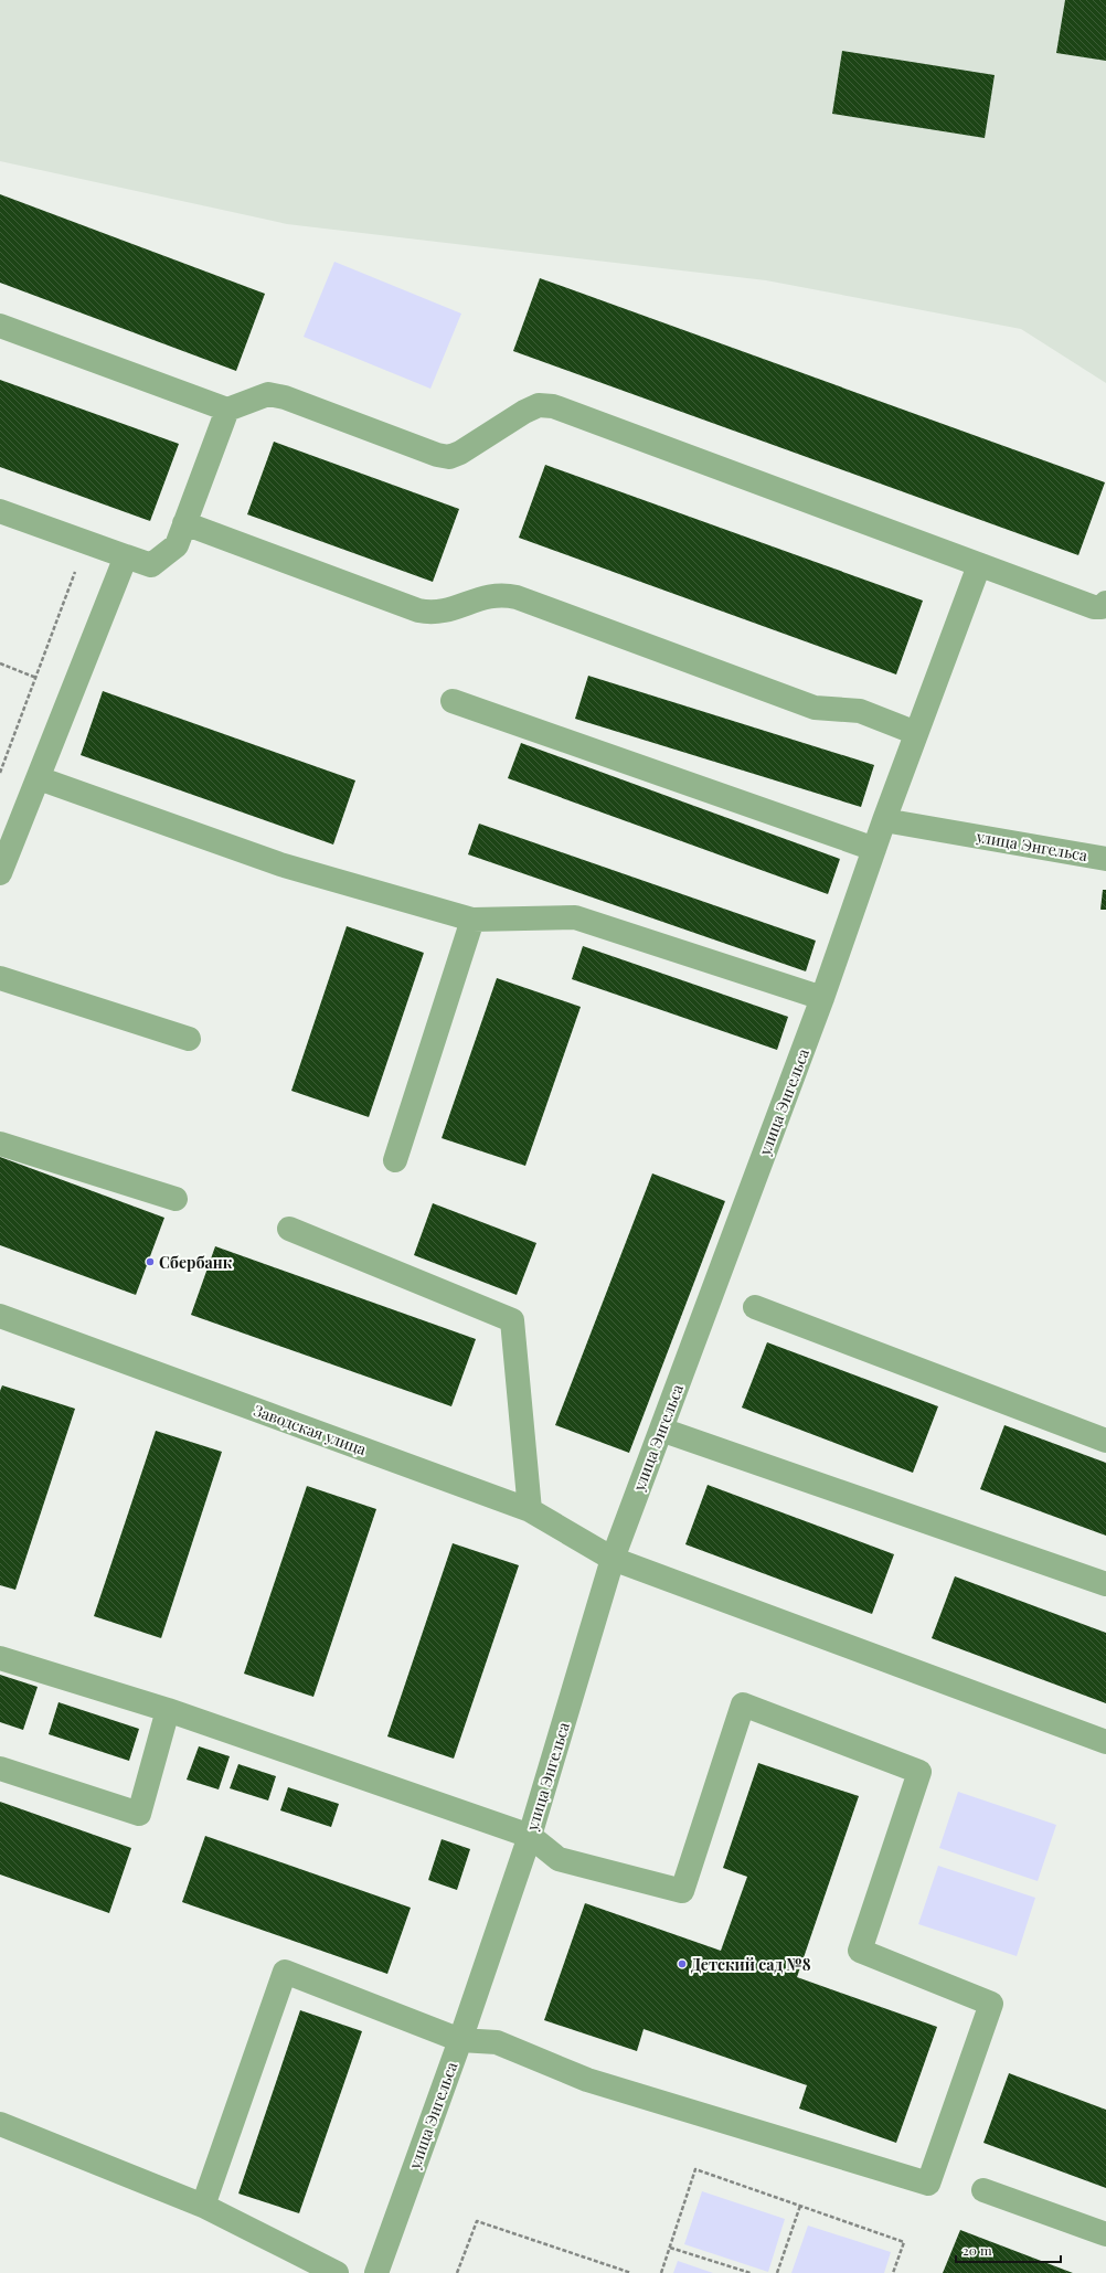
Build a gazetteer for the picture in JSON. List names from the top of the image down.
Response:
{
  "streets": {
    "street": ["улица Энгельса", "Заводская улица"]
  },
  "crossings": [
    ["улица Энгельса", "Заводская улица"]
  ],
  "places": ["Сбербанк", "Детский сад №8"],
  "scale_bar": "20 m"
}
